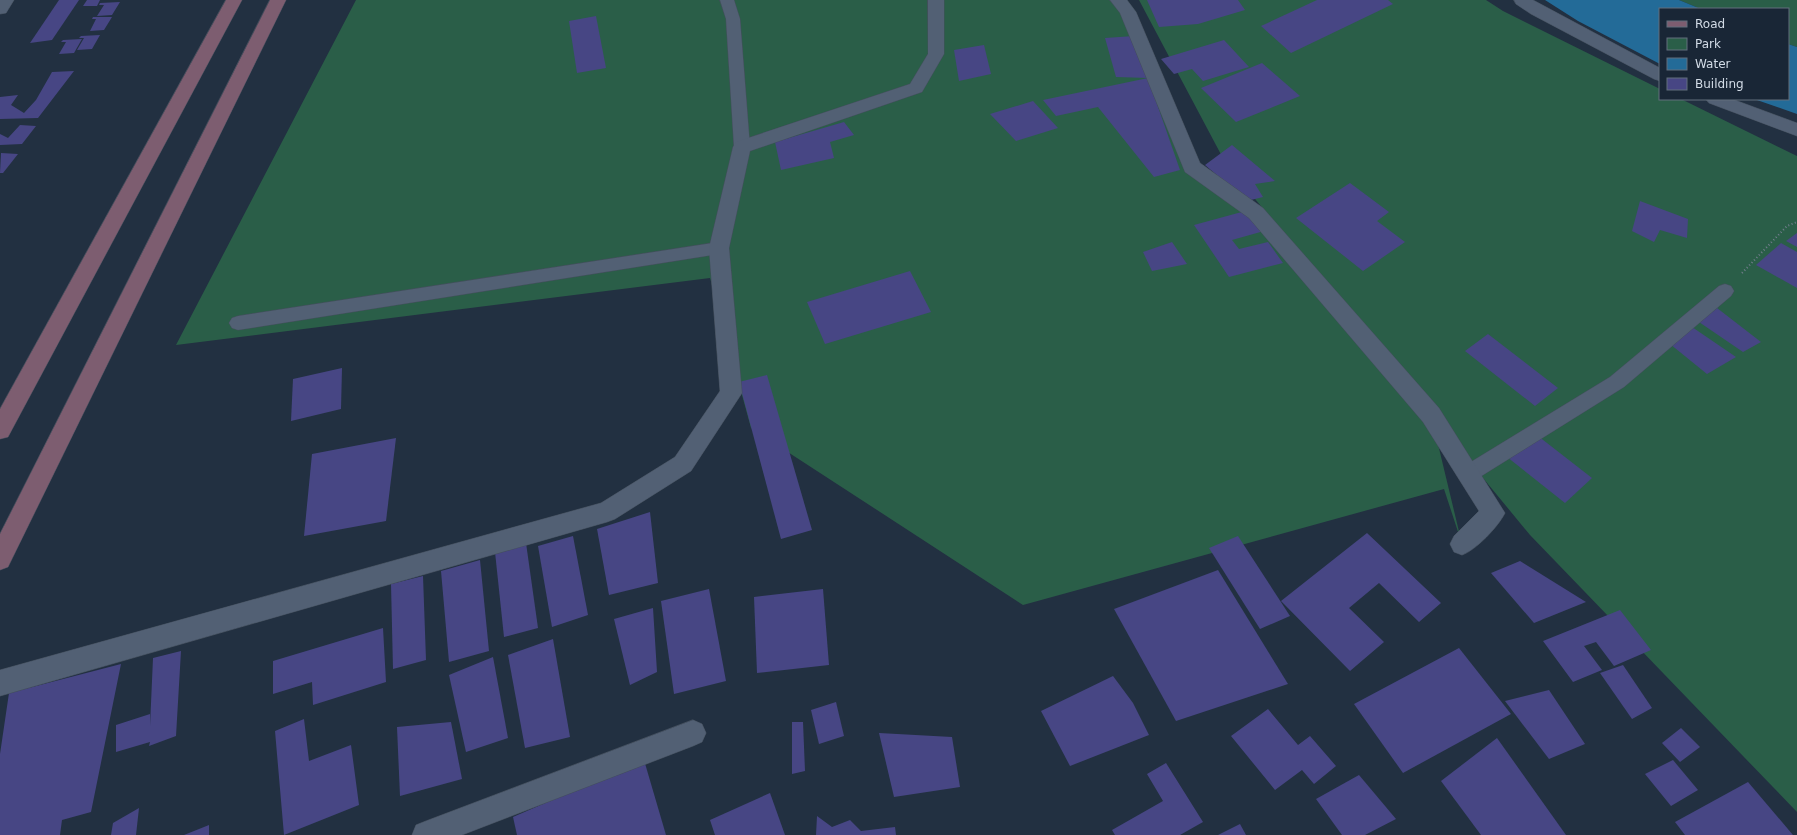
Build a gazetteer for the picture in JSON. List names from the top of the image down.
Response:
{
  "legend": [
    "Road",
    "Park",
    "Water",
    "Building"
  ]
}
